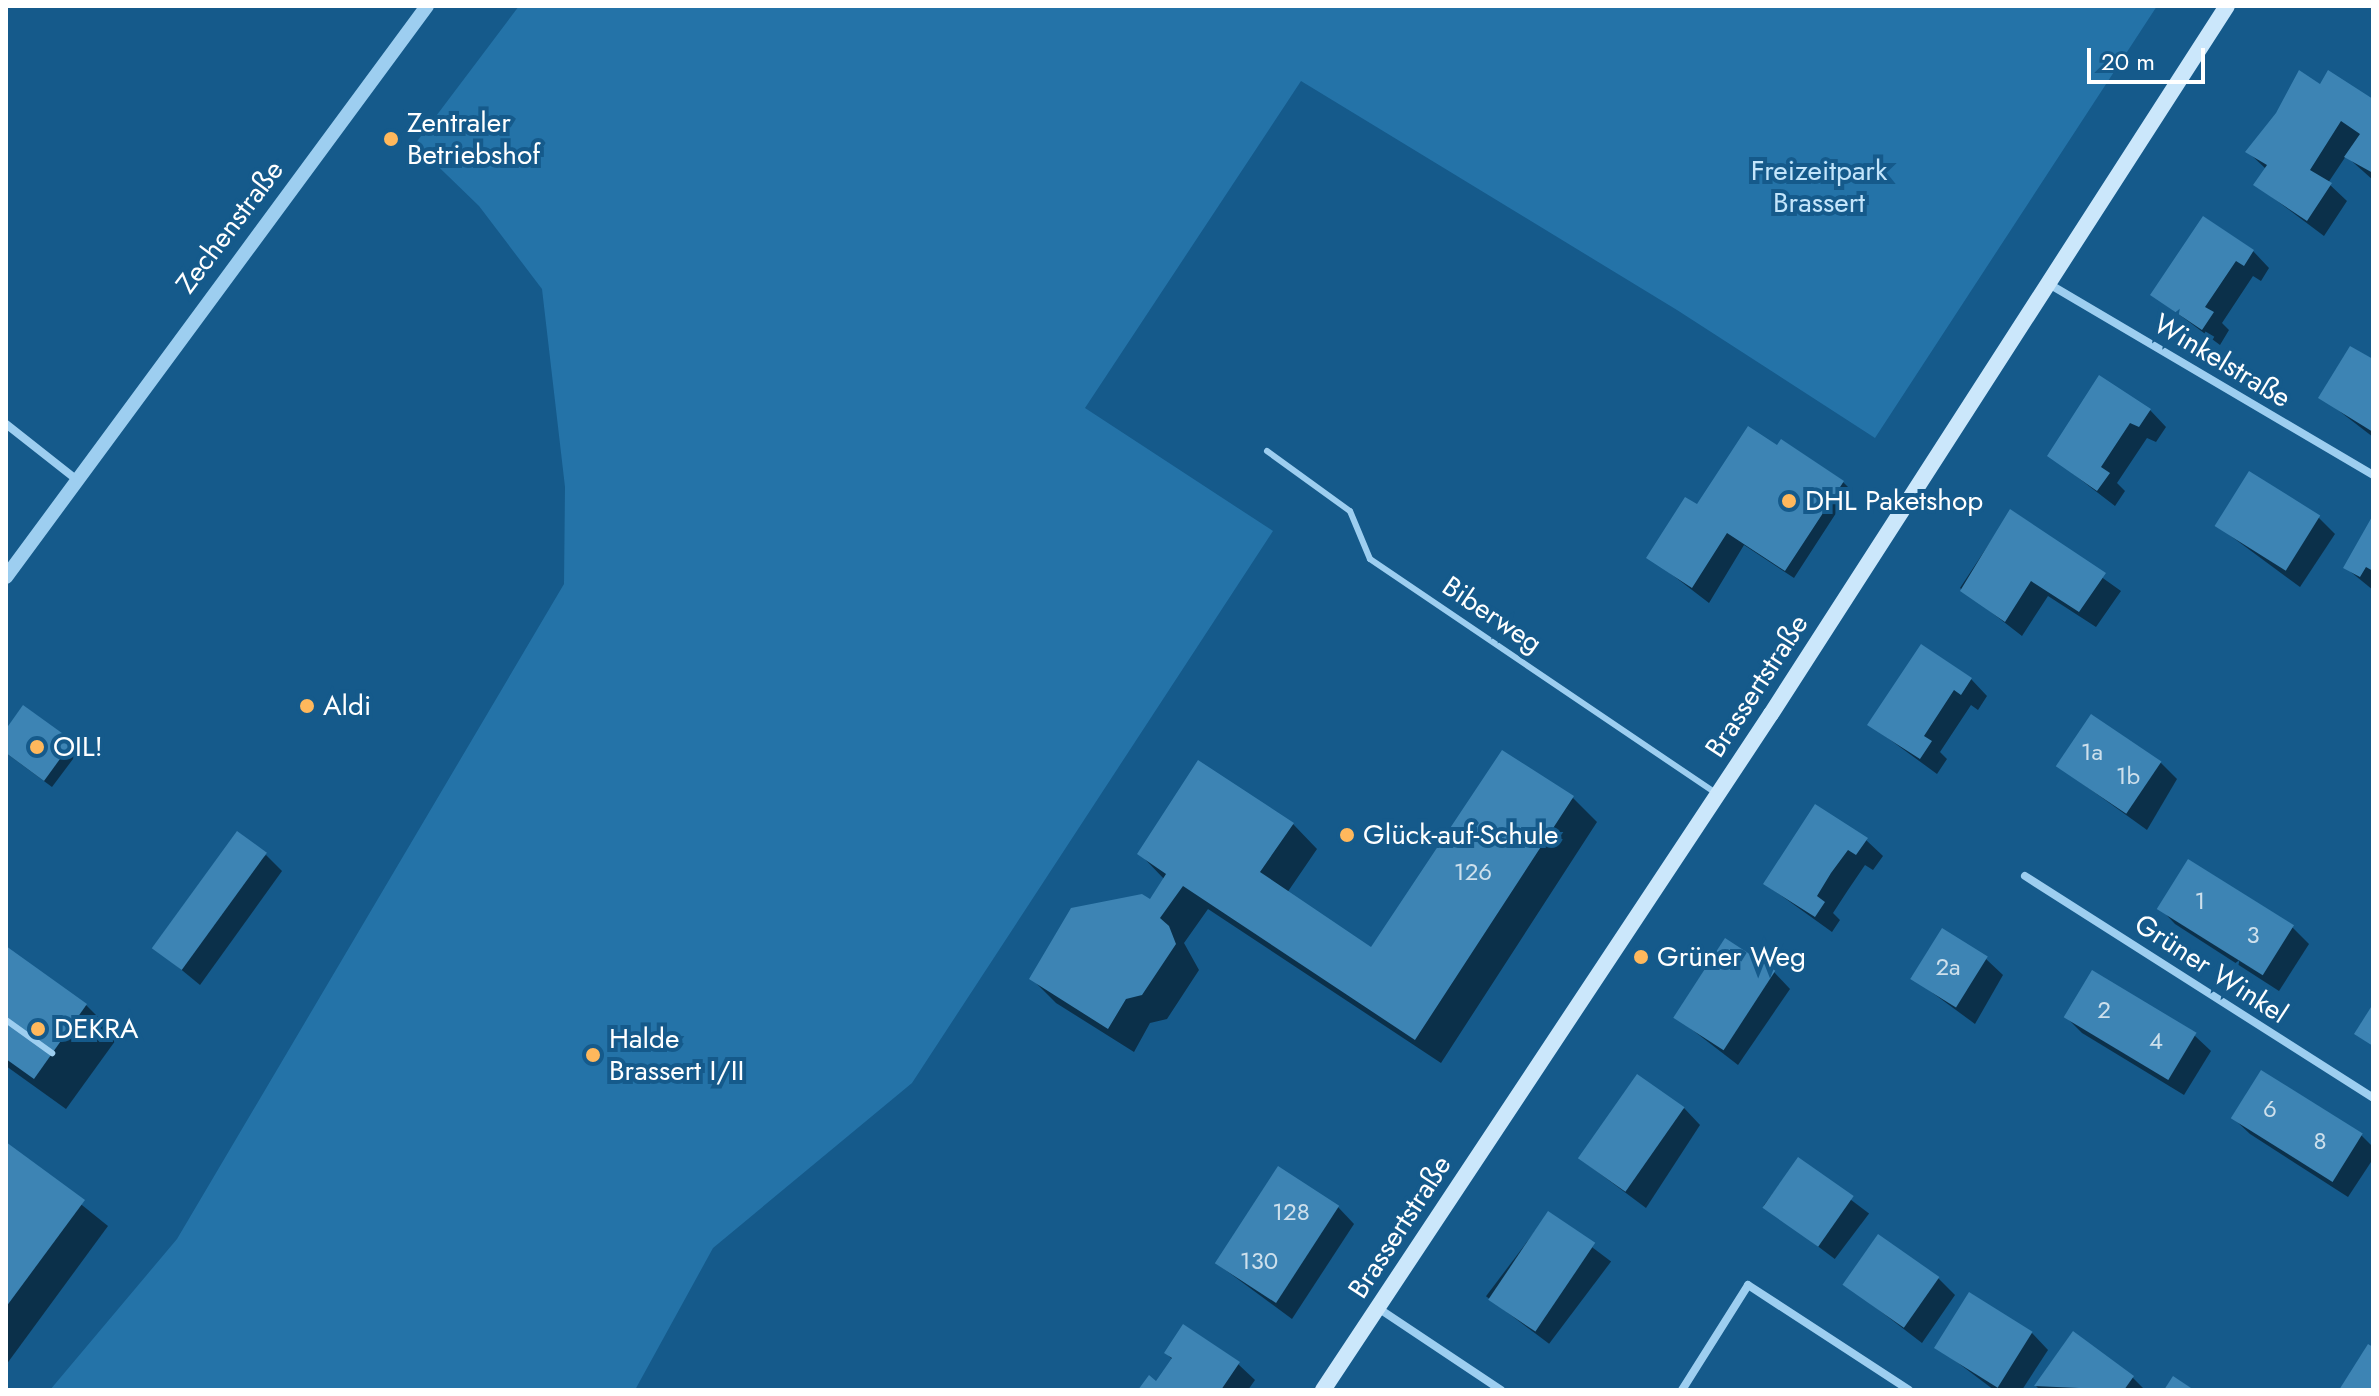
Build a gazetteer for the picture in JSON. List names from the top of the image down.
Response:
{
  "streets": {
    "main road": ["Brassertstraße"],
    "street": ["Zechenstraße", "Winkelstraße", "Grüner Winkel"],
    "lane": ["Biberweg"]
  },
  "crossings": [
    ["Winkelstraße", "Brassertstraße"],
    ["Biberweg", "Brassertstraße"]
  ],
  "parks": ["Freizeitpark Brassert"],
  "places": [
    "Zentraler Betriebshof",
    "DHL Paketshop",
    "Aldi",
    "OIL!",
    "Glück-auf-Schule",
    "Grüner Weg",
    "DEKRA",
    "Halde Brassert I/II"
  ],
  "house_numbers": [
    "1a",
    "1b",
    "126",
    "1",
    "3",
    "2a",
    "2",
    "4",
    "6",
    "8",
    "128",
    "130"
  ],
  "scale_bar": "20 m"
}
